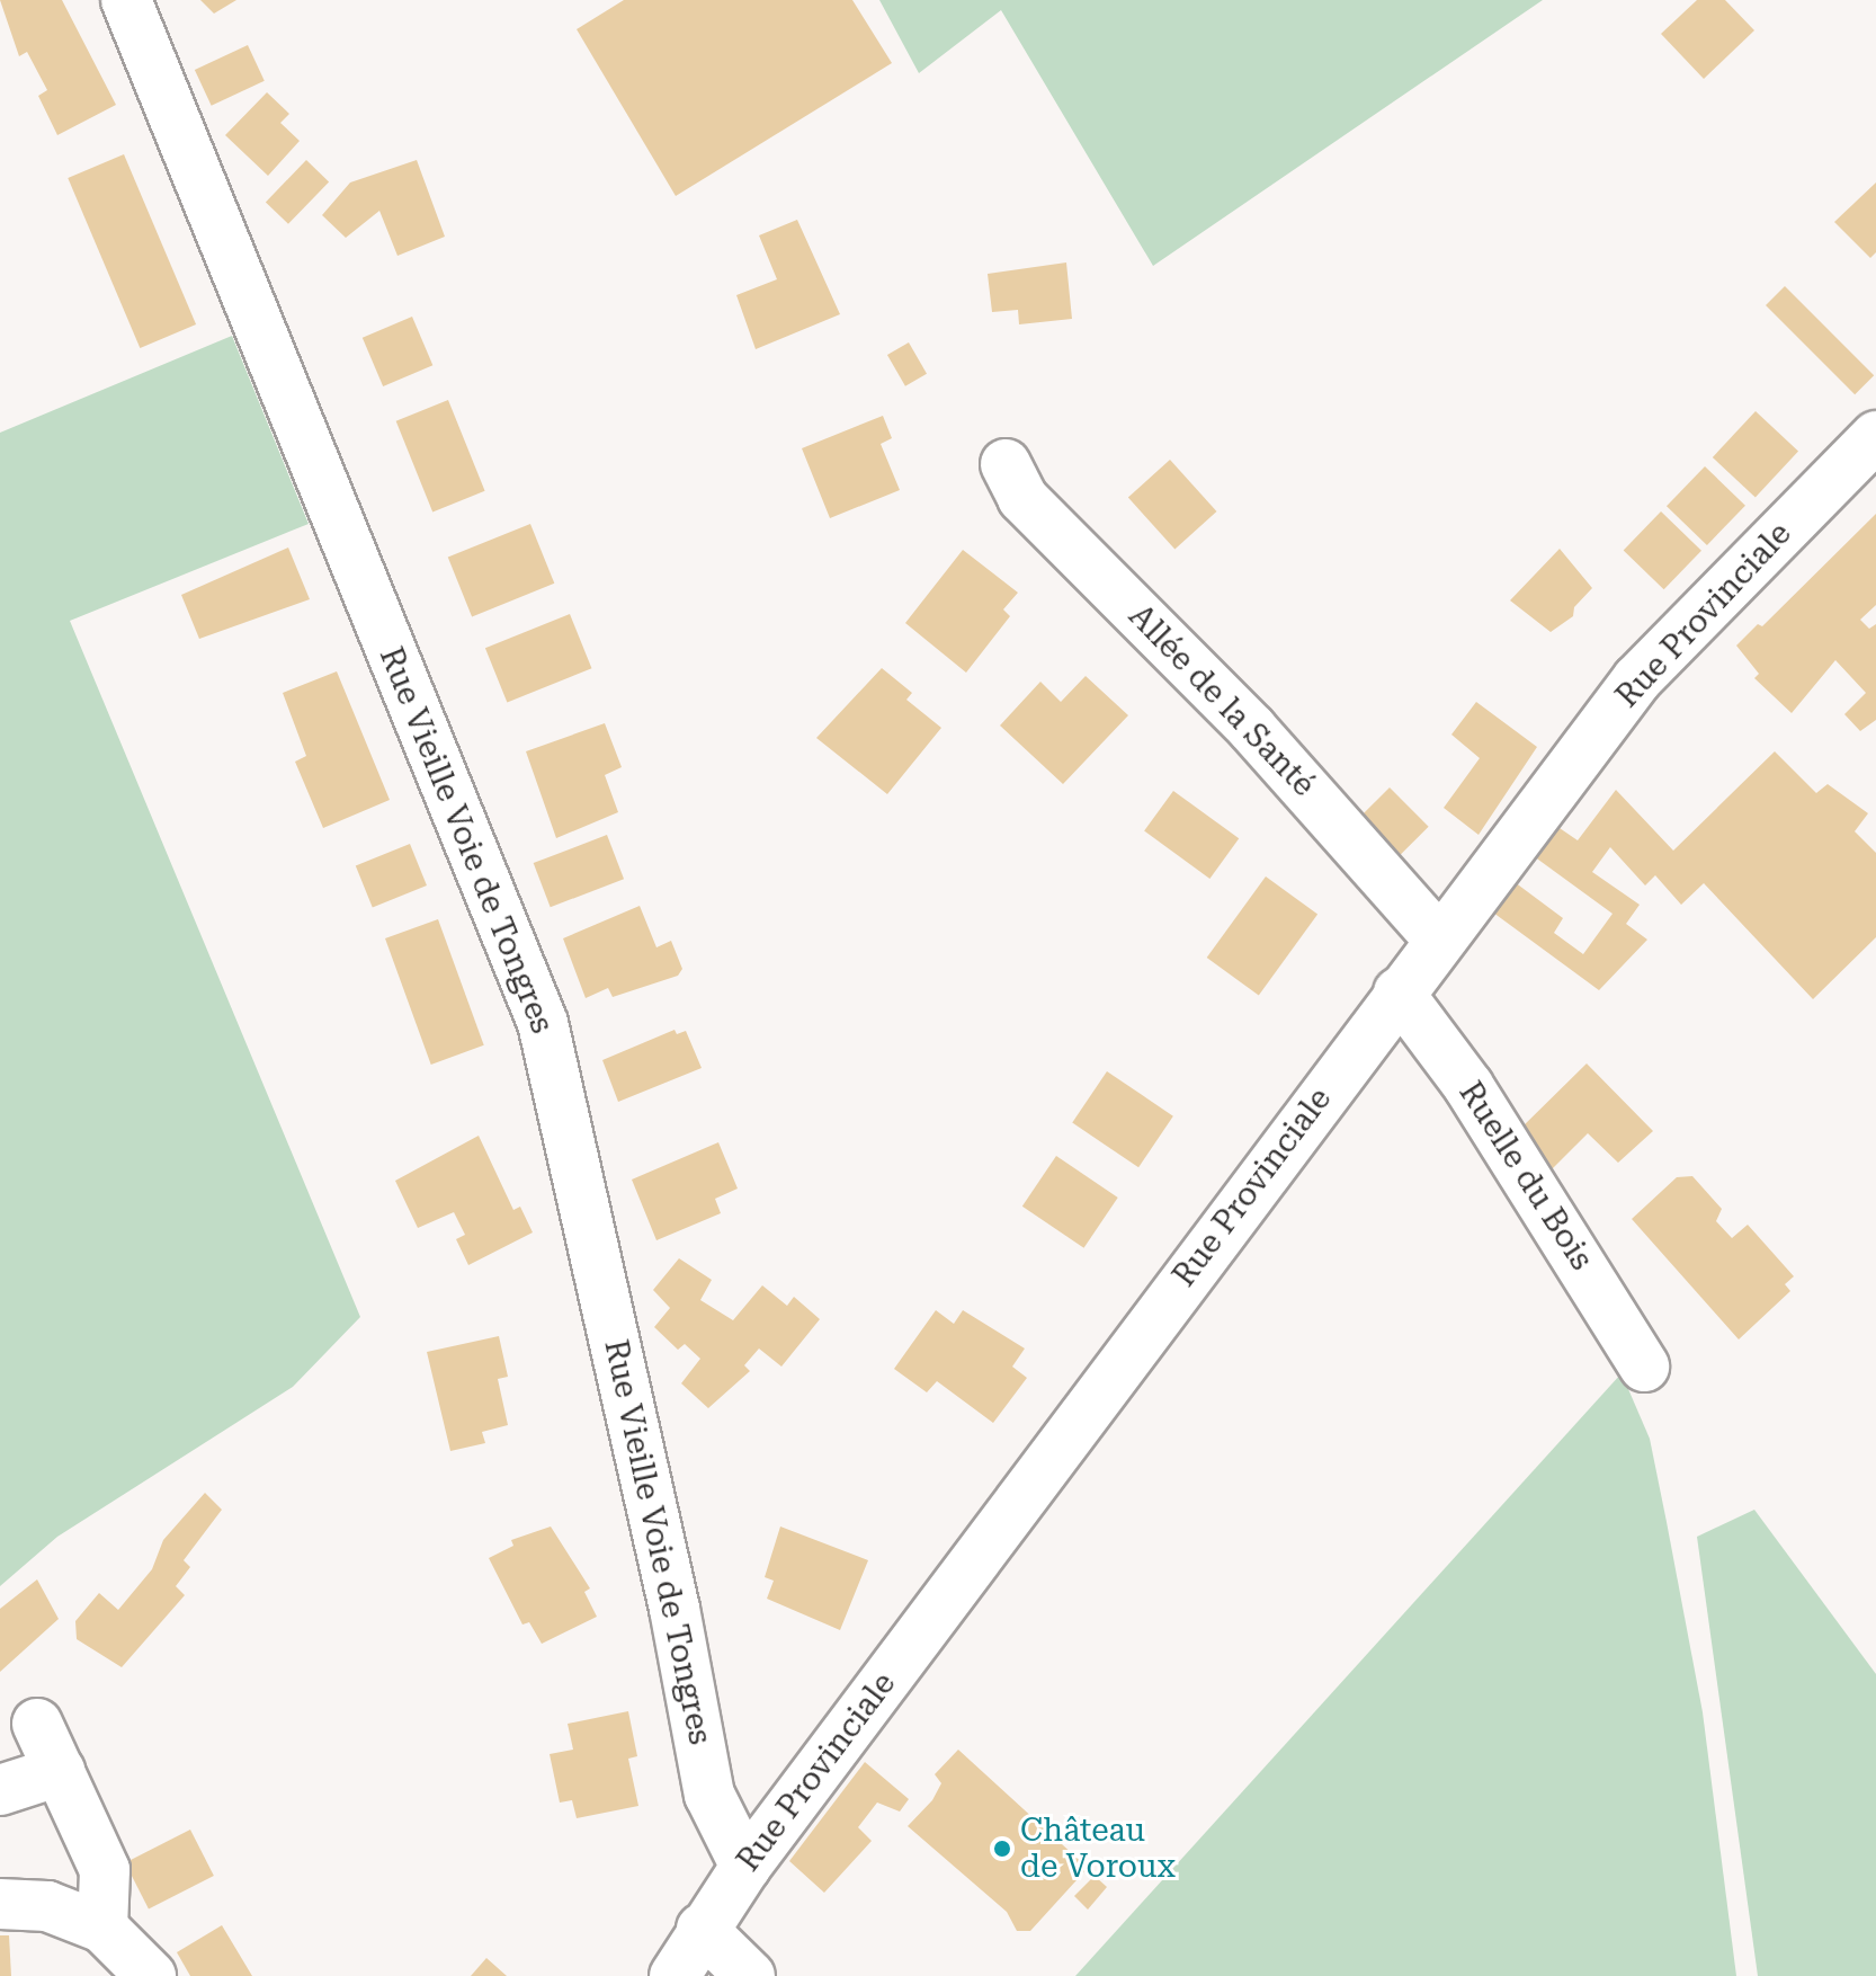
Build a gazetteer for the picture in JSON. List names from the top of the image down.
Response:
{
  "streets": {
    "street": [
      "Rue Provinciale",
      "Allée de la Santé",
      "Rue Vieille Voie de Tongres",
      "Ruelle du Bois"
    ]
  },
  "crossings": [
    ["Rue Provinciale", "Allée de la Santé"],
    ["Rue Provinciale", "Rue Vieille Voie de Tongres"],
    ["Rue Provinciale", "Ruelle du Bois"]
  ],
  "places": ["Château de Voroux"]
}
